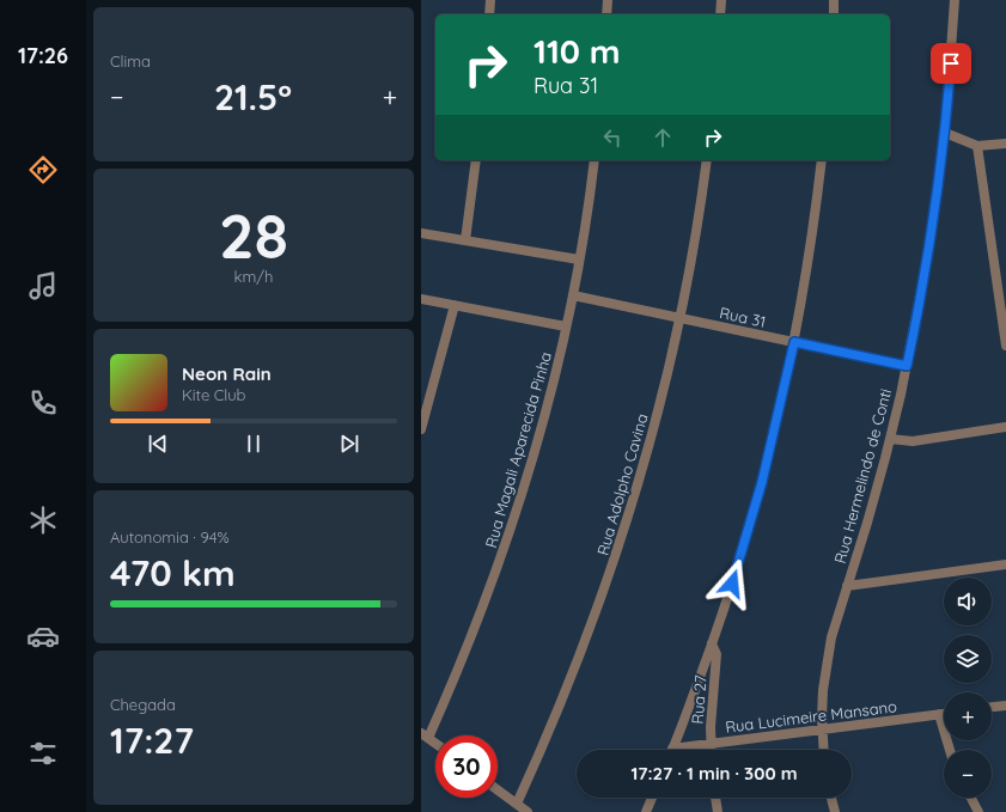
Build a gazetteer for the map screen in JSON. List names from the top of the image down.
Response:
{
  "streets": {
    "street": [
      "Rua 31",
      "Rua Magali Aparecida Pinha",
      "Rua Hermelindo de Conti",
      "Rua Adolpho Cavina",
      "Rua 27",
      "Rua Lucimeire Mansano"
    ]
  },
  "crossings": [
    ["Rua 31", "Rua Magali Aparecida Pinha"],
    ["Rua 31", "Rua Hermelindo de Conti"],
    ["Rua 31", "Rua Adolpho Cavina"],
    ["Rua Hermelindo de Conti", "Rua Lucimeire Mansano"],
    ["Rua 27", "Rua Lucimeire Mansano"]
  ],
  "page": {
    "tabs": "17:26",
    "tile": [
      "Clima",
      ["28", "km/h"],
      ["Autonomia · 94%", "470 km"],
      ["Chegada", "17:27"]
    ],
    "turn": ["110 m", "Rua 31"],
    "heat": ["−", "21.5°", "+"],
    "song": ["Neon Rain", "Kite Club"],
    "map_buttons": ["+", "−"],
    "limit": "30",
    "trip": "17:27 · 1 min · 300 m"
  }
}
